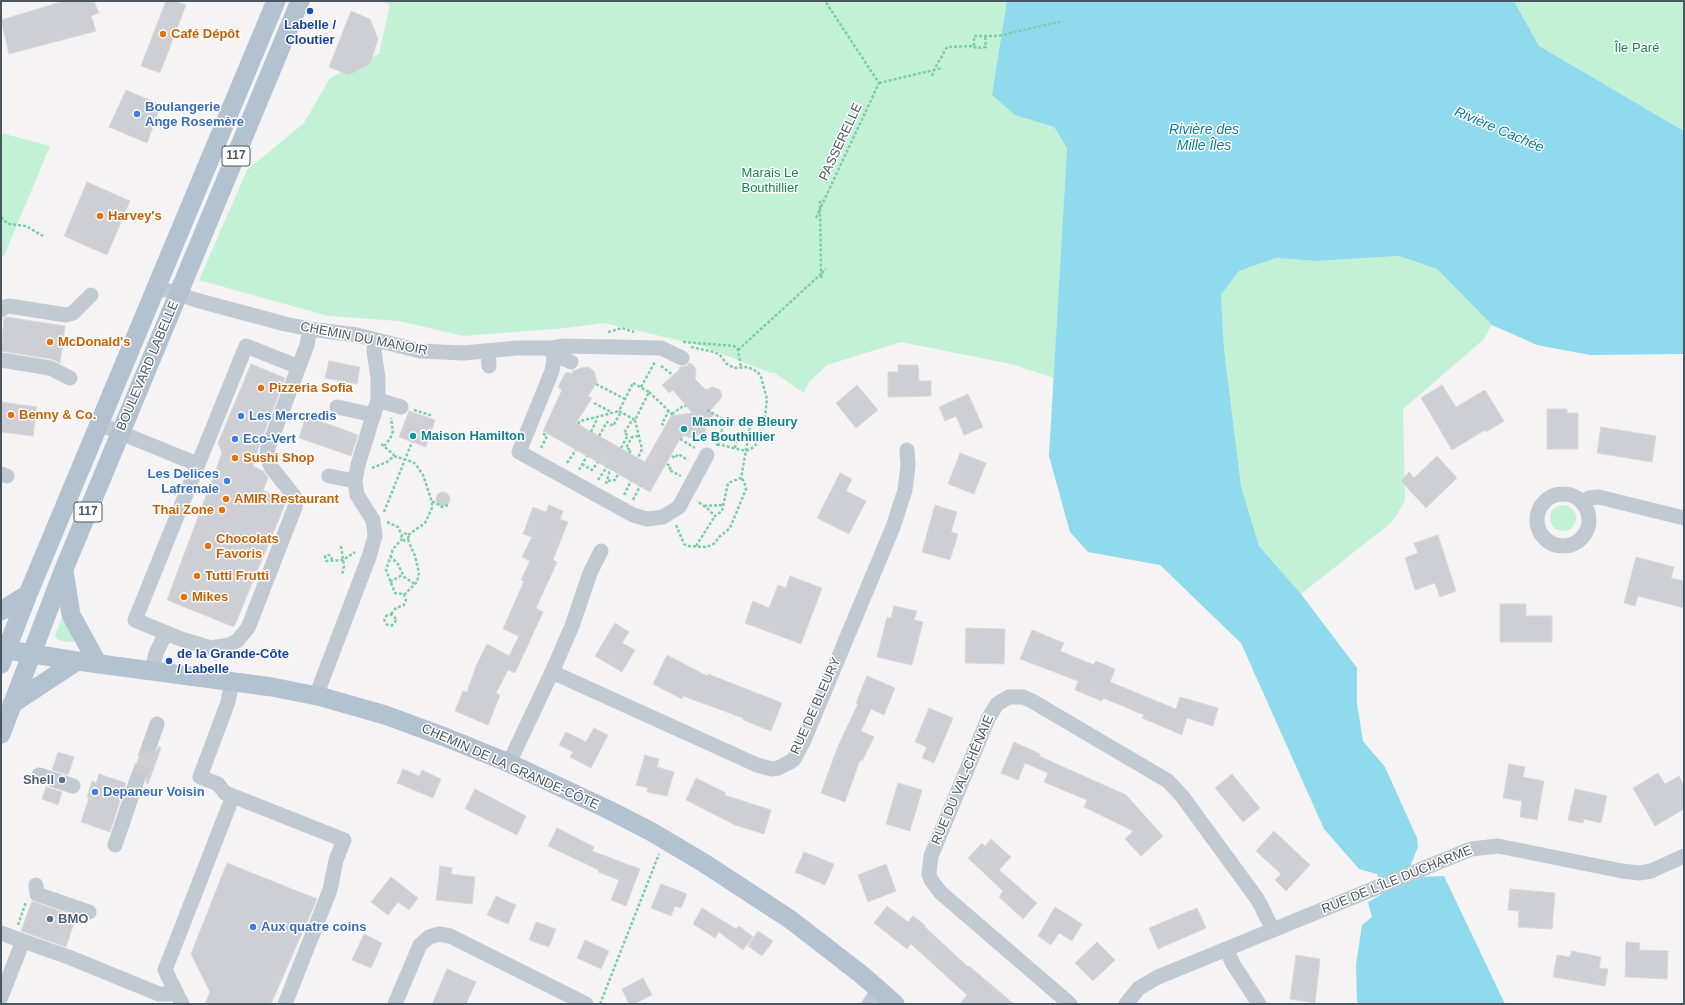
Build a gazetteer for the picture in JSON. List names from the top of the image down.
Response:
{
  "streets": {
    "main road": ["117", "BOULEVARD LABELLE", "CHEMIN DE LA GRANDE-CÔTE"],
    "street": [
      "CHEMIN DU MANOIR",
      "RUE DE BLEURY",
      "RUE DU VAL-CHÊNAIE",
      "RUE DE L'ÎLE DUCHARME"
    ],
    "path": ["PASSERELLE"]
  },
  "crossings": [
    ["CHEMIN DU MANOIR", "BOULEVARD LABELLE"],
    ["BOULEVARD LABELLE", "CHEMIN DE LA GRANDE-CÔTE"],
    ["RUE DU VAL-CHÊNAIE", "RUE DE L'ÎLE DUCHARME"]
  ],
  "water": ["Rivière des Mille Îles", "Rivière Cachée"],
  "parks": ["Île Paré", "Marais Le Bouthillier"],
  "places": [
    "Labelle / Cloutier",
    "Café Dépôt",
    "Boulangerie Ange Rosemère",
    "Harvey's",
    "McDonald's",
    "Pizzeria Sofia",
    "Benny & Co.",
    "Les Mercredis",
    "Manoir de Bleury Le Bouthillier",
    "Maison Hamilton",
    "Eco-Vert",
    "Sushi Shop",
    "Les Delices Lafrenaie",
    "AMIR Restaurant",
    "Thai Zone",
    "Chocolats Favoris",
    "Tutti Frutti",
    "Mikes",
    "de la Grande-Côte / Labelle",
    "Shell",
    "Depaneur Voisin",
    "BMO",
    "Aux quatre coins"
  ]
}
